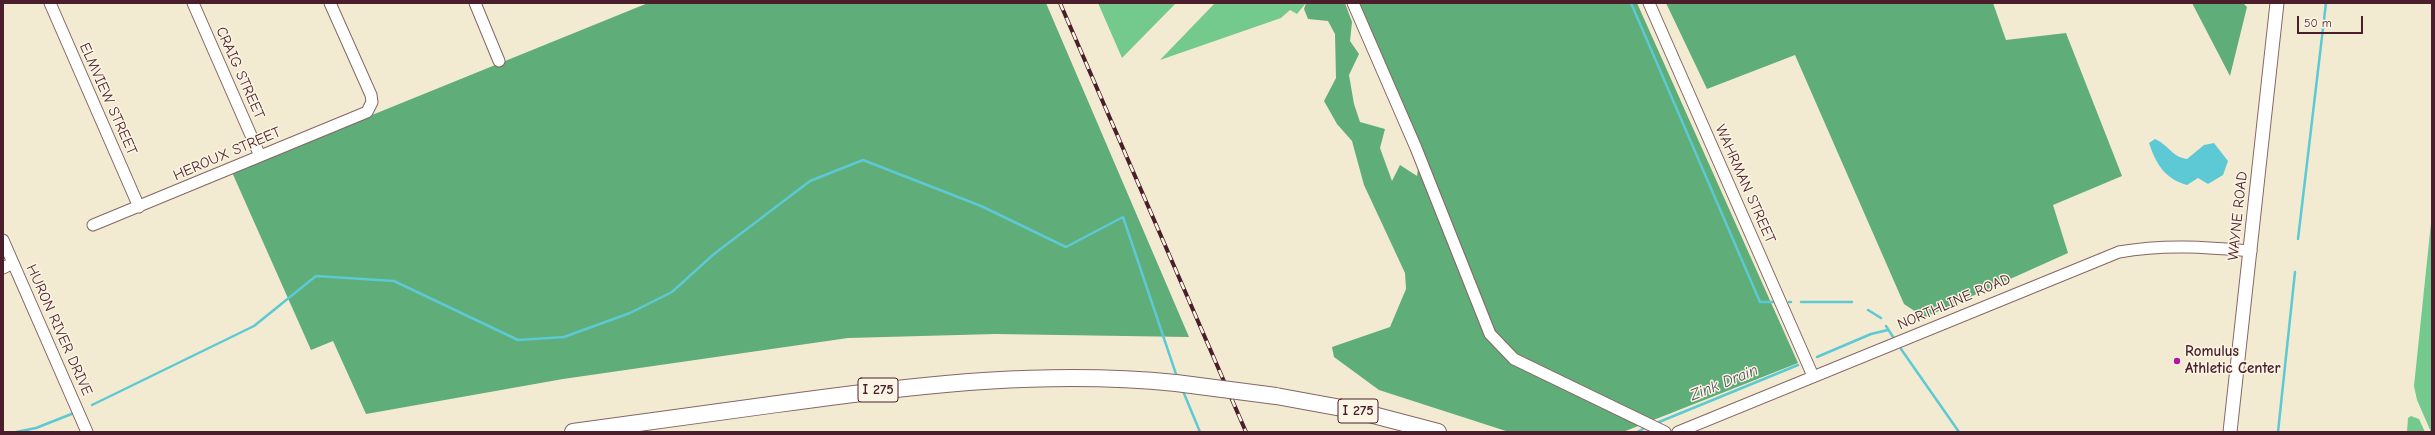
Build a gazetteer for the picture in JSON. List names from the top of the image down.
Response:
{
  "streets": {
    "highway": ["I 275"],
    "main road": ["WAYNE ROAD"],
    "street": [
      "CRAIG STREET",
      "ELMVIEW STREET",
      "HEROUX STREET",
      "WAHRMAN STREET",
      "NORTHLINE ROAD",
      "HURON RIVER DRIVE"
    ]
  },
  "crossings": [
    ["CRAIG STREET", "HEROUX STREET"],
    ["ELMVIEW STREET", "HEROUX STREET"],
    ["WAHRMAN STREET", "NORTHLINE ROAD"],
    ["WAYNE ROAD", "NORTHLINE ROAD"]
  ],
  "water": ["Zink Drain"],
  "places": ["Romulus Athletic Center"],
  "scale_bar": "50 m"
}
